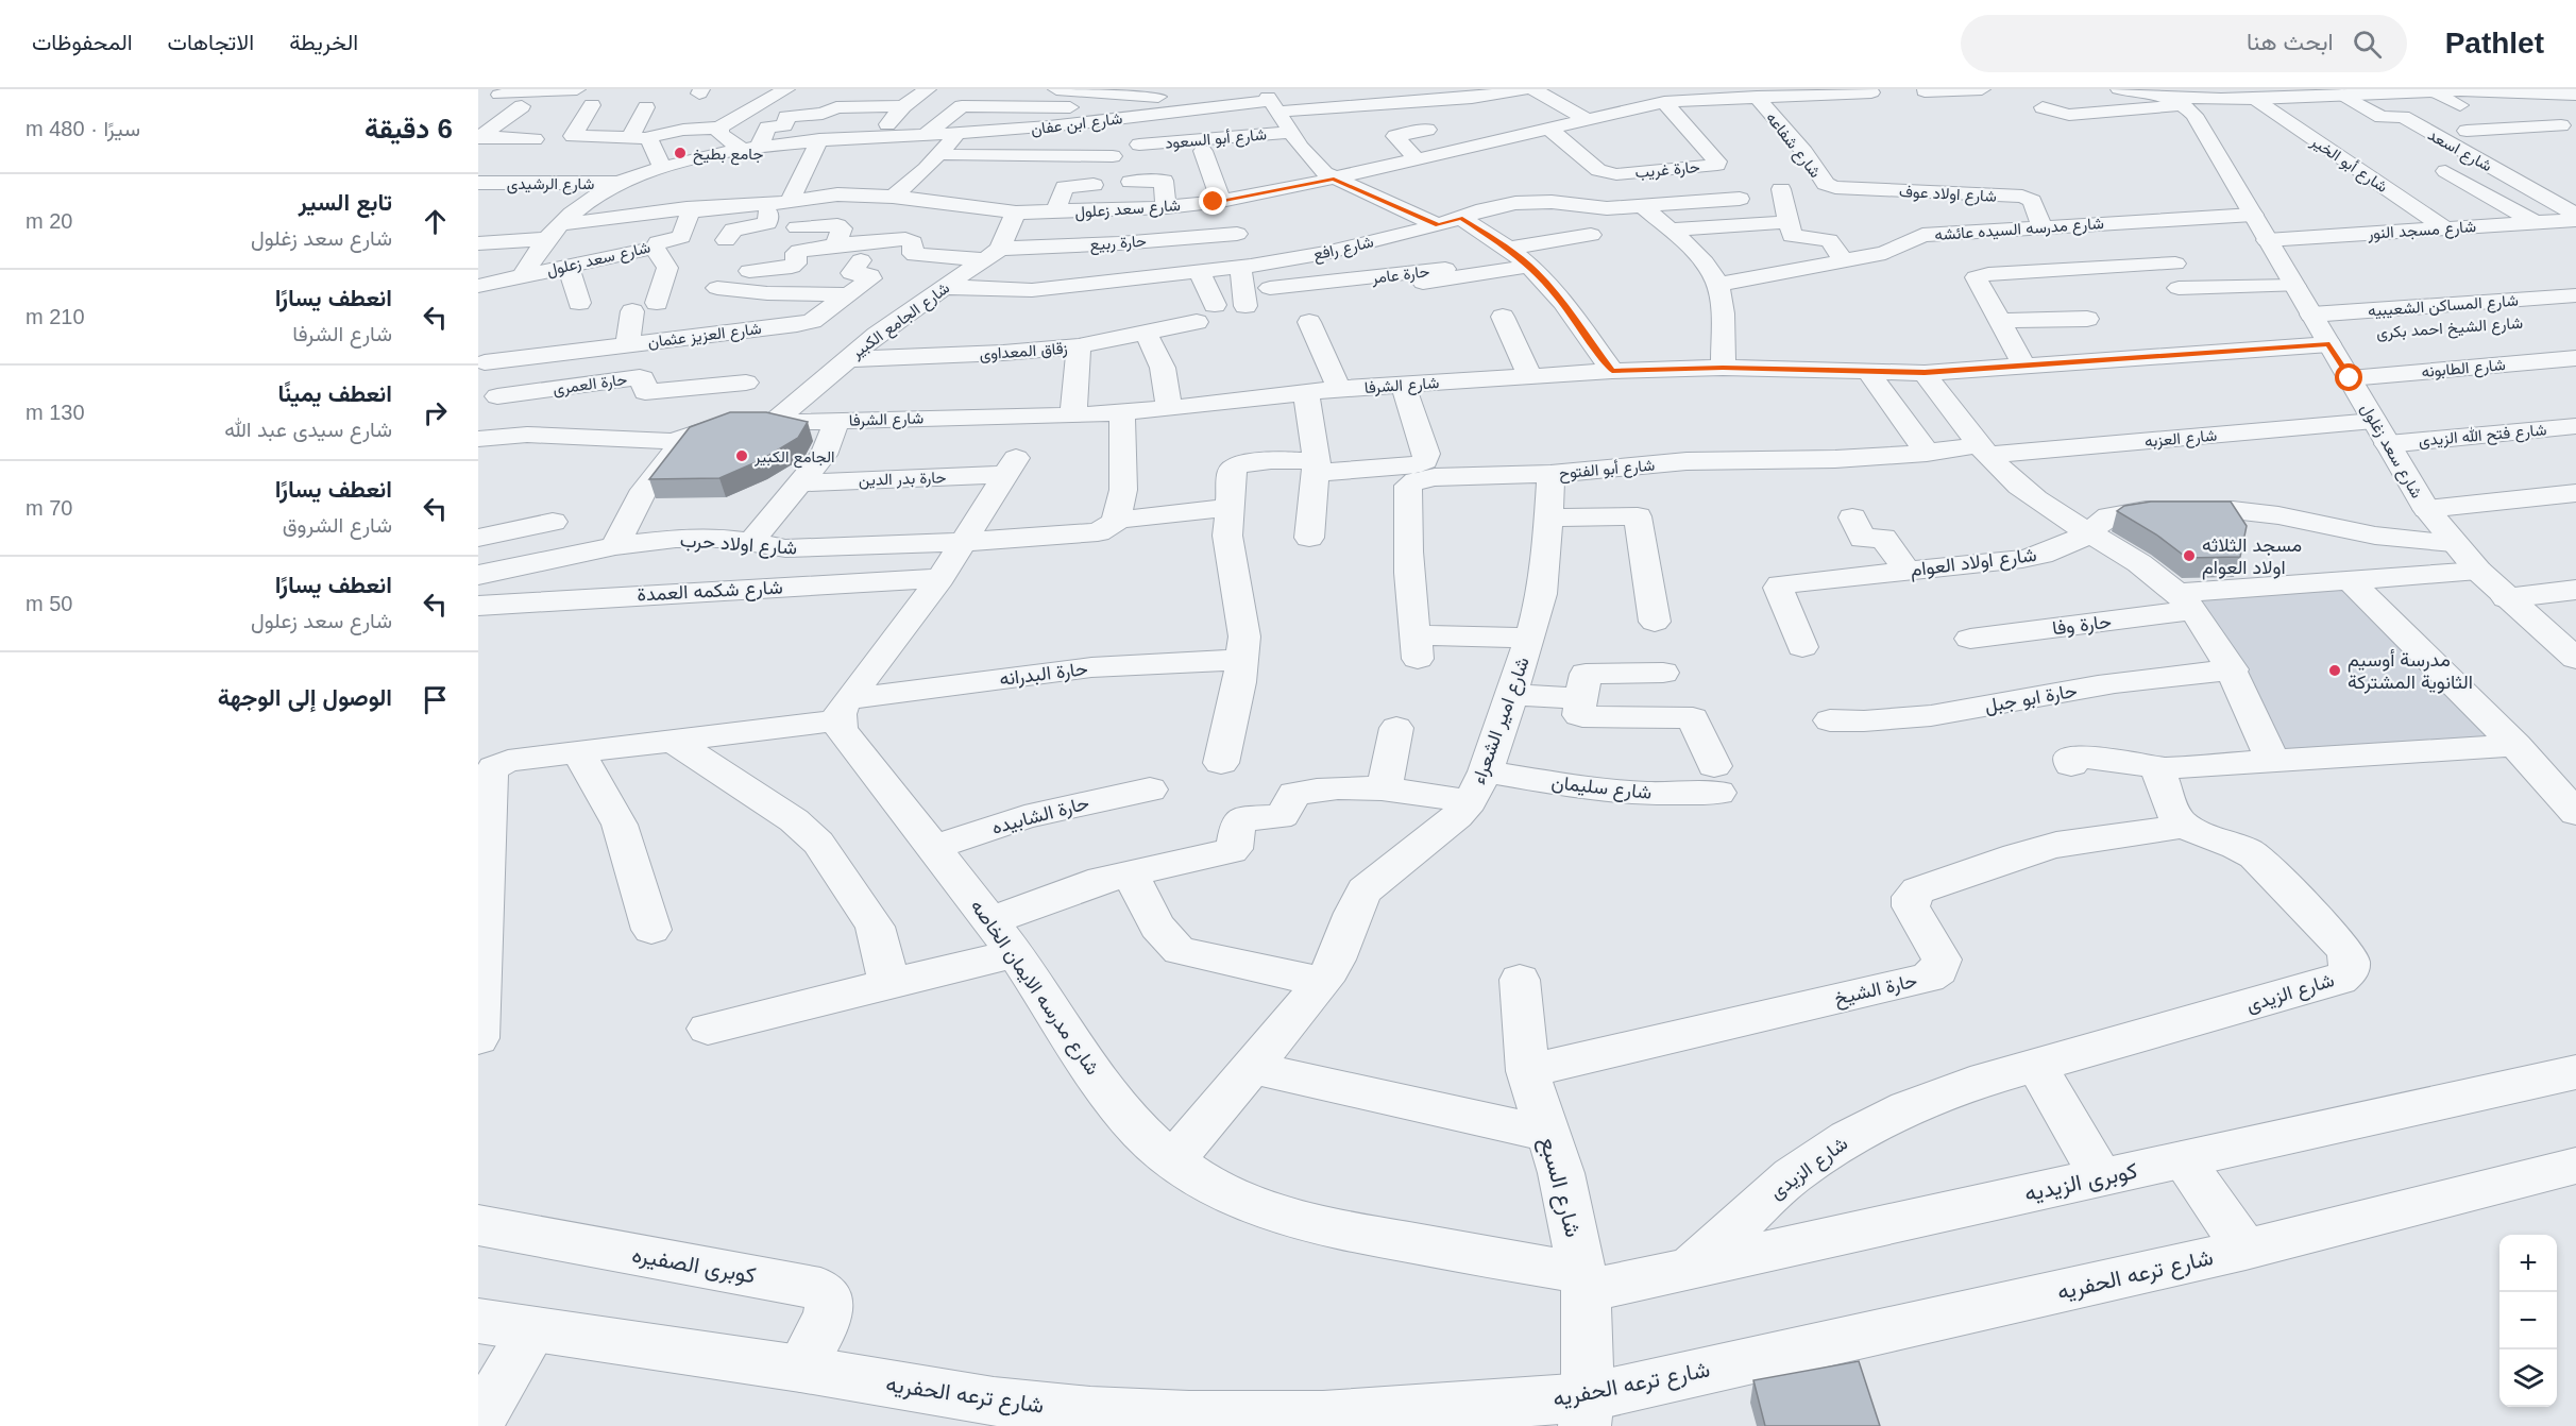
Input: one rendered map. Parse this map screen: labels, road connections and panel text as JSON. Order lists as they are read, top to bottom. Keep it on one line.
{"streets":{"street":["شارع ابن عفان","شارع أبو السعود","شارع شفاعه","شارع اسعد","شارع أبو الخير","حارة غريب","شارع الرشيدى","شارع اولاد عوف","شارع سعد زعلول","شارع مدرسه السيده عائشه","شارع مسجد النور","حارة ربيع","شارع رافع","حارة عامر","شارع المساكن الشعيبيه","شارع الجامع الكبير","شارع الشيخ احمد بكرى","شارع العزيز عثمان","زقاق المعداوى","شارع الطابونه","حارة العمرى","شارع الشرفا","شارع فتح الله الزيدى","شارع العزبه","شارع سعد زغلول","شارع أبو الفتوح","حارة بدر الدين","شارع اولاد حرب","شارع اولاد العوام","شارع شكمه العمدة","حارة وفا","حارة البدرانه","حارة ابو جبل","شارع امير الشعراء","شارع سليمان","حارة الشابيده","شارع مدرسه الايمان الخاصه","حارة الشيخ","شارع الزيدى","كوبرى الزيديه","شارع السبع","كوبرى الصفيره","شارع ترعه الحفريه"]},"crossings":[["شارع ابن عفان","شارع الرشيدى"],["شارع ابن عفان","شارع سعد زعلول"],["شارع شفاعه","شارع اولاد عوف"],["شارع شفاعه","شارع سعد زعلول"],["شارع أبو الخير","شارع مسجد النور"],["حارة غريب","شارع سعد زعلول"],["شارع اولاد عوف","شارع مدرسه السيده عائشه"],["شارع مدرسه السيده عائشه","شارع سعد زغلول"],["شارع مسجد النور","شارع سعد زغلول"],["حارة ربيع","شارع الجامع الكبير"],["شارع رافع","حارة عامر"],["شارع رافع","شارع الجامع الكبير"],["شارع المساكن الشعيبيه","شارع سعد زغلول"],["شارع الجامع الكبير","زقاق المعداوى"],["شارع الجامع الكبير","شارع الشرفا"],["شارع الشيخ احمد بكرى","شارع الشرفا"],["شارع الشيخ احمد بكرى","شارع سعد زغلول"],["شارع الطابونه","شارع سعد زغلول"],["شارع الشرفا","شارع سعد زغلول"],["شارع فتح الله الزيدى","شارع سعد زغلول"],["شارع العزبه","شارع سعد زغلول"],["شارع العزبه","شارع أبو الفتوح"],["شارع سعد زغلول","شارع اولاد العوام"],["شارع سعد زغلول","حارة وفا"],["شارع أبو الفتوح","شارع امير الشعراء"],["حارة بدر الدين","شارع اولاد حرب"],["حارة البدرانه","شارع مدرسه الايمان الخاصه"],["شارع امير الشعراء","شارع سليمان"],["شارع امير الشعراء","شارع مدرسه الايمان الخاصه"],["حارة الشابيده","شارع مدرسه الايمان الخاصه"],["شارع مدرسه الايمان الخاصه","كوبرى الزيديه"],["شارع مدرسه الايمان الخاصه","شارع السبع"],["حارة الشيخ","شارع الزيدى"],["حارة الشيخ","شارع السبع"],["شارع الزيدى","كوبرى الزيديه"],["كوبرى الزيديه","شارع السبع"],["شارع السبع","شارع ترعه الحفريه"],["كوبرى الصفيره","شارع ترعه الحفريه"]],"places":["جامع بطيخ","الجامع الكبير","مسجد الثلاثه اولاد العوام","مدرسة أوسيم الثانوية المشتركة"],"page":{"header":"Pathlet","search":"ابحث هنا","nav":["الخريطة","الاتجاهات","المحفوظات"],"heading":["6 دقيقة","سيرًا · 480 m"],"list":[["تابع السير","شارع سعد زغلول","20 m"],["انعطف يسارًا","شارع الشرفا","210 m"],["انعطف يمينًا","شارع سيدى عبد الله","130 m"],["انعطف يسارًا","شارع الشروق","70 m"],["انعطف يسارًا","شارع سعد زعلول","50 m"],"الوصول إلى الوجهة"],"map_buttons":["+","−"]}}
